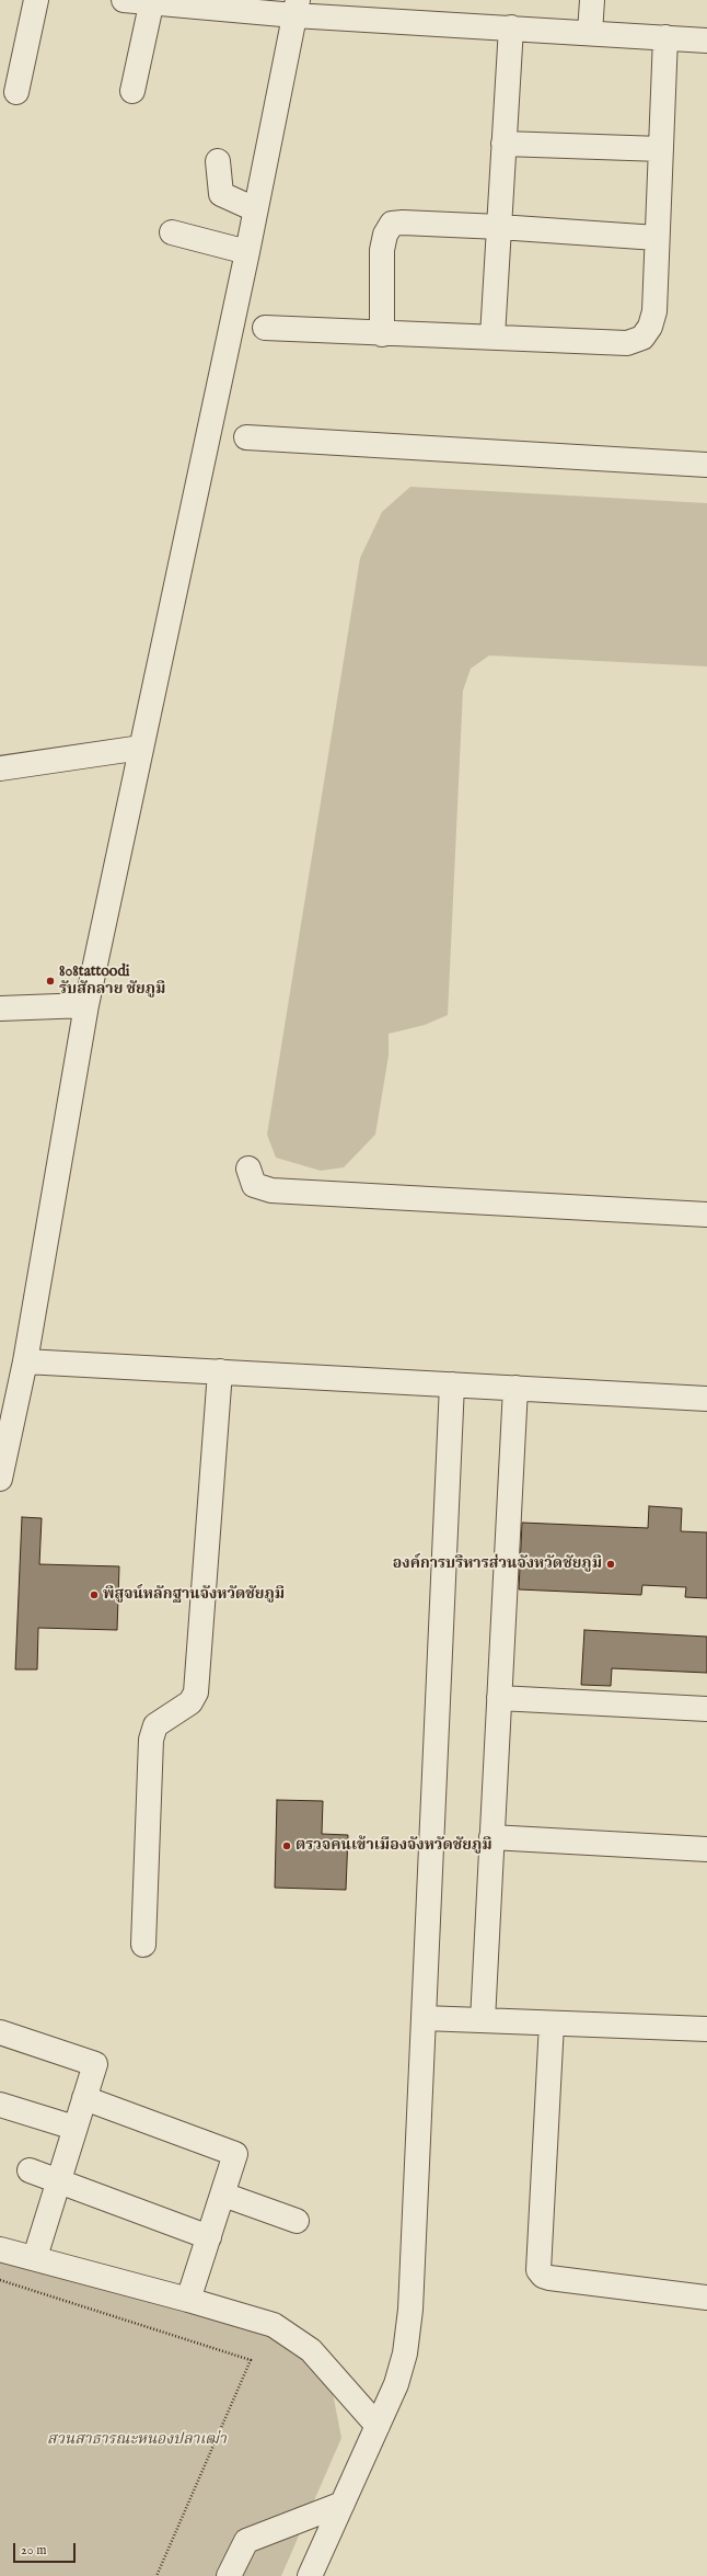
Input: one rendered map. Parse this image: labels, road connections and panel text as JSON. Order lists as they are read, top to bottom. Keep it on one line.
{"parks":["สวนสาธารณะหนองปลาเฒ่า"],"places":["808tattoodi รับสักลาย ชัยภูมิ","องค์การบริหารส่วนจังหวัดชัยภูมิ","พิสูจน์หลักฐานจังหวัดชัยภูมิ","ตรวจคนเข้าเมืองจังหวัดชัยภูมิ"],"scale_bar":"20 m"}
